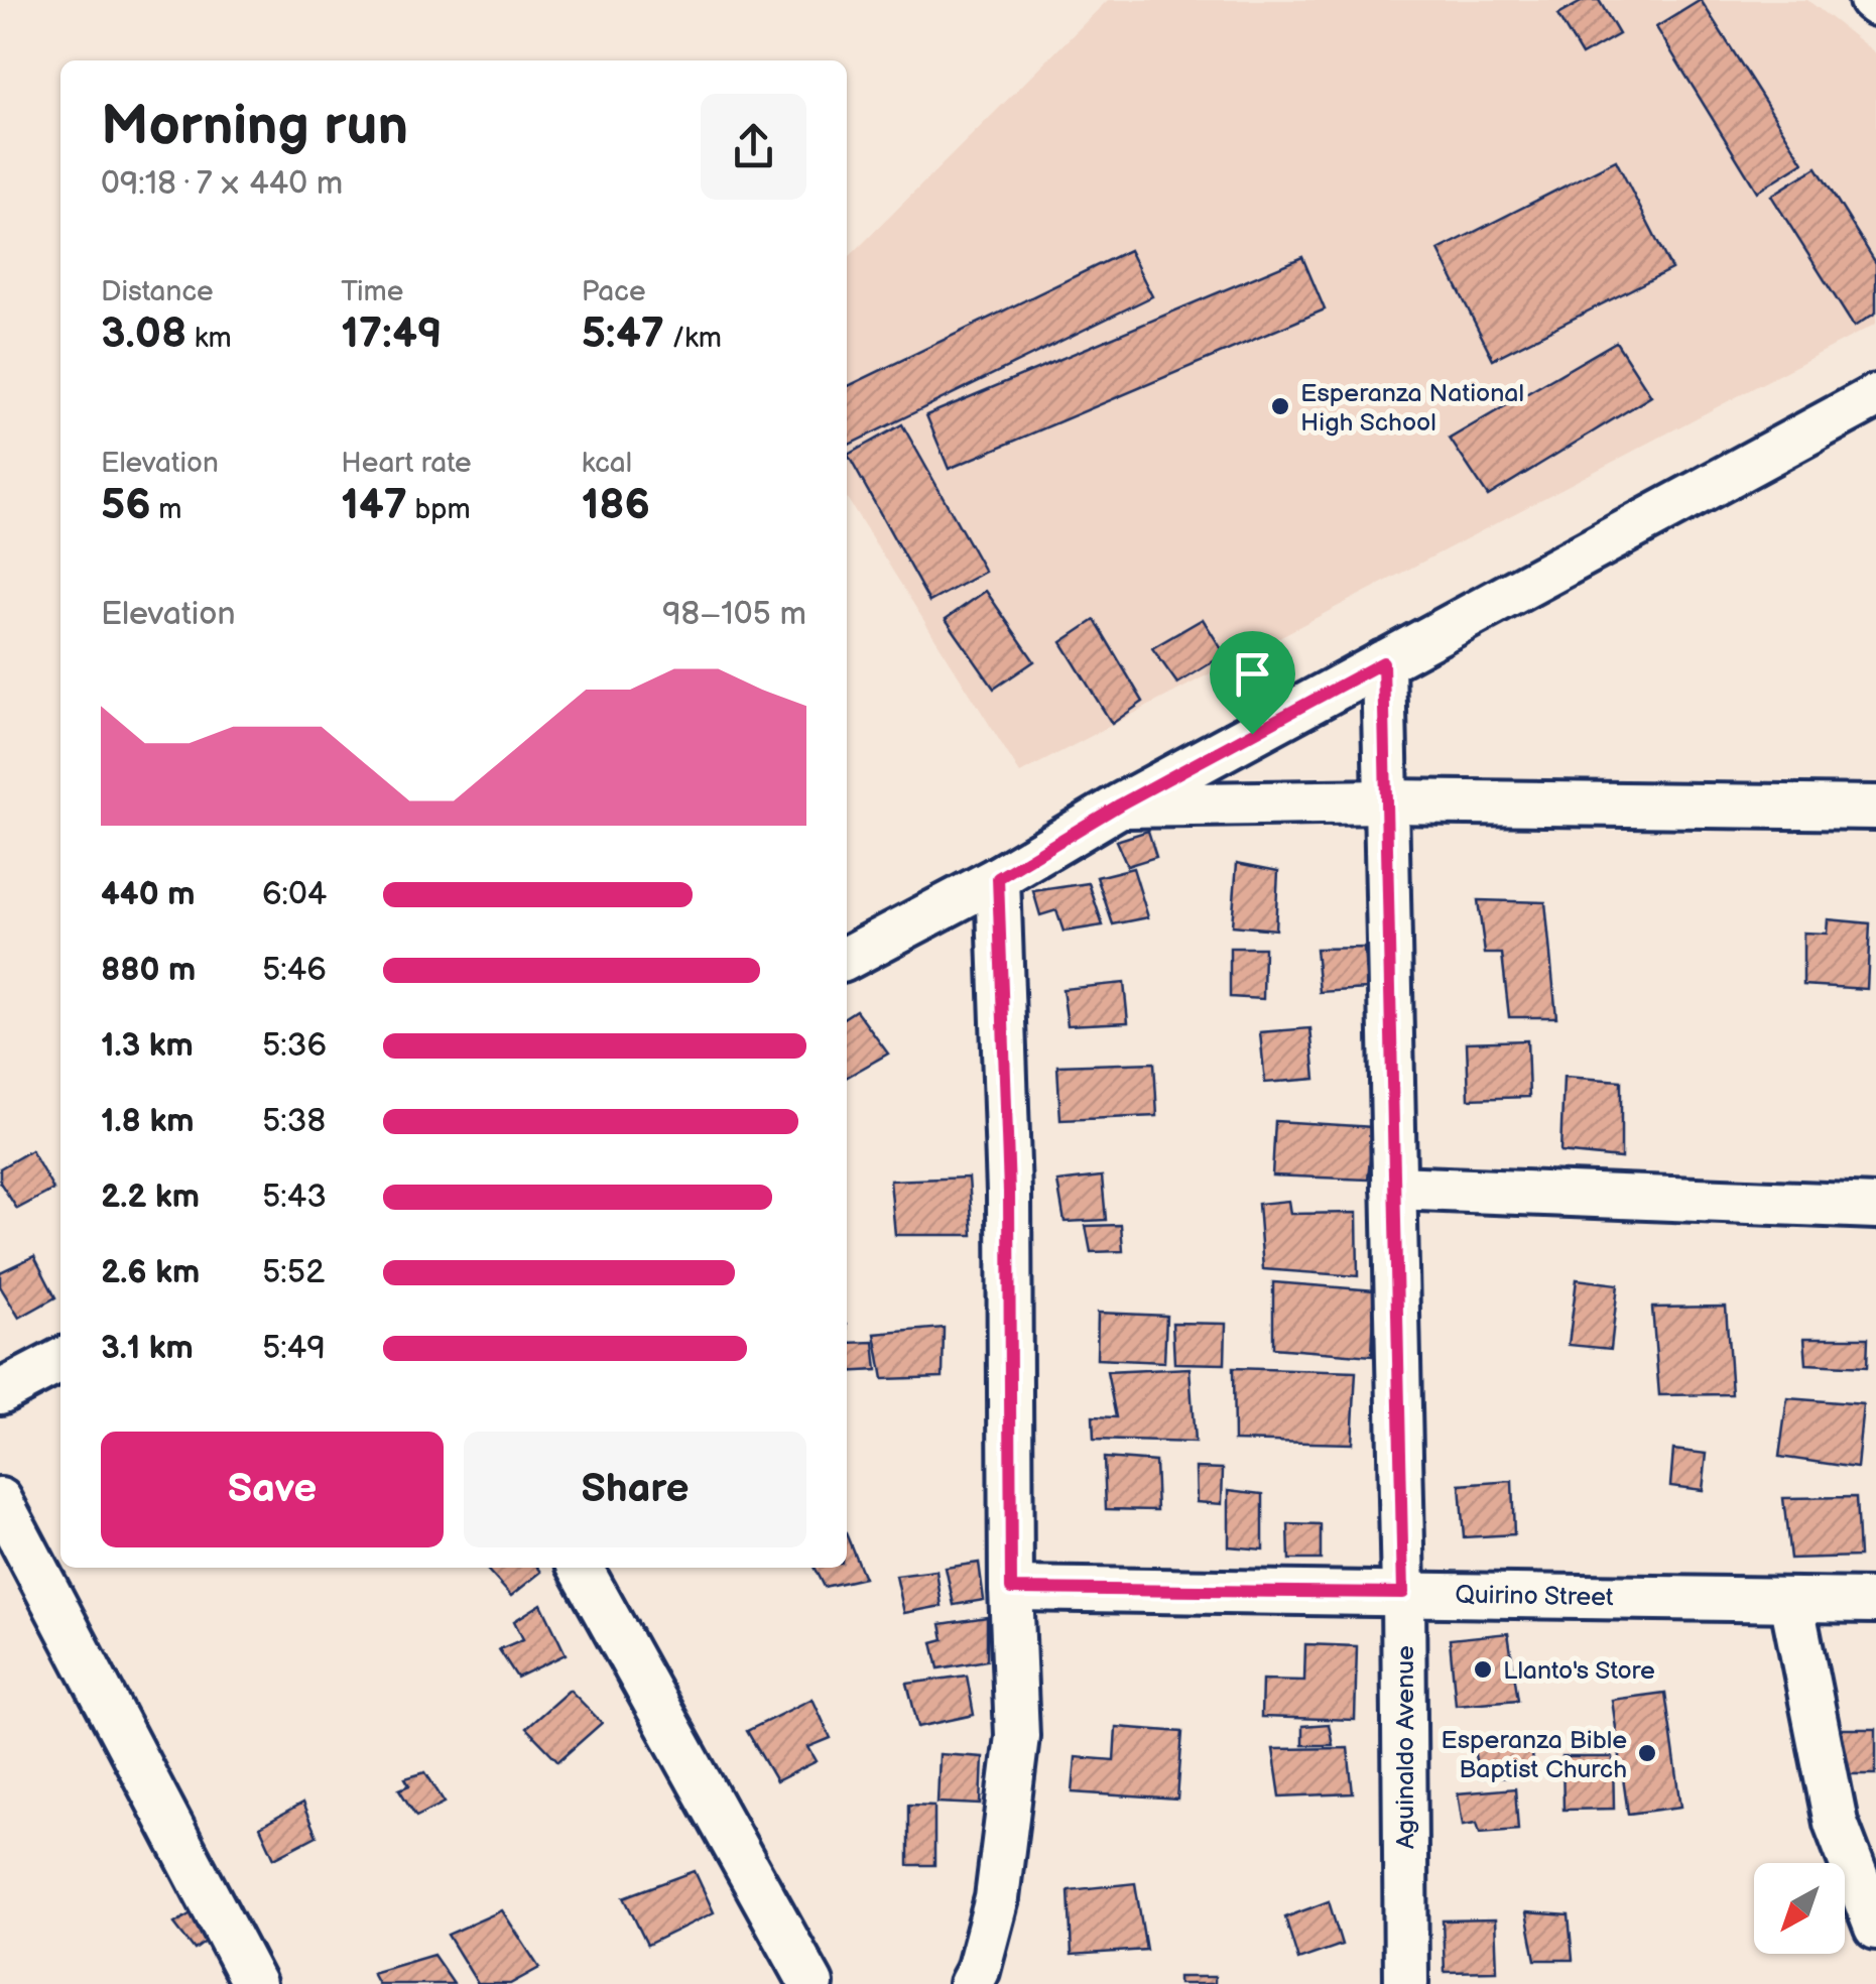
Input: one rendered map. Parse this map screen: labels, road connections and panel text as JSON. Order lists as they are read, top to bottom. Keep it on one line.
{"streets":{"street":["Quirino Street","Aguinaldo Avenue"]},"crossings":[["Quirino Street","Aguinaldo Avenue"]],"places":["Esperanza National High School","Llanto's Store","Esperanza Bible Baptist Church"],"north":"bottom left","page":{"heading":["Morning run","09:18 · 7 × 440 m"],"stats":[["Distance","3.08 km"],["Time","17:49"],["Pace","5:47 /km"],["Elevation","56 m"],["Heart rate","147 bpm"],["kcal","186"]],"chart":["Elevation","98–105 m"],"list":[{"name":"440 m","note":"6:04"},{"name":"880 m","note":"5:46"},{"name":"1.3 km","note":"5:36"},{"name":"1.8 km","note":"5:38"},{"name":"2.2 km","note":"5:43"},{"name":"2.6 km","note":"5:52"},{"name":"3.1 km","note":"5:49"}],"buttons":["Save","Share"]}}
